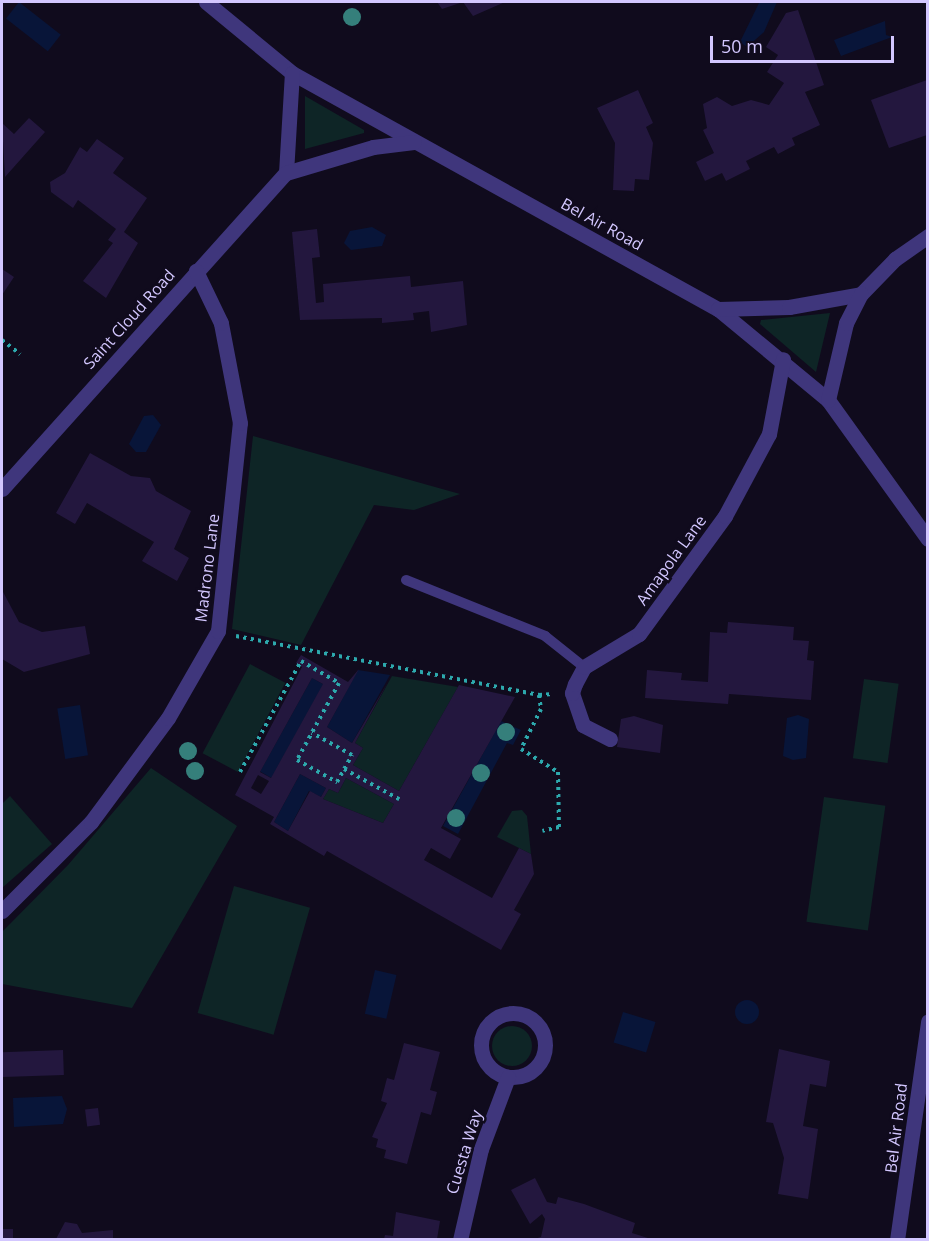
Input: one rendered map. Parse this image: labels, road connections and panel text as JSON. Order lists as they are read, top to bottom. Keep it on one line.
{"streets":{"street":["Bel Air Road","Saint Cloud Road","Amapola Lane","Madrono Lane","Cuesta Way"]},"crossings":[["Bel Air Road","Amapola Lane"],["Saint Cloud Road","Madrono Lane"]],"scale_bar":"50 m"}
